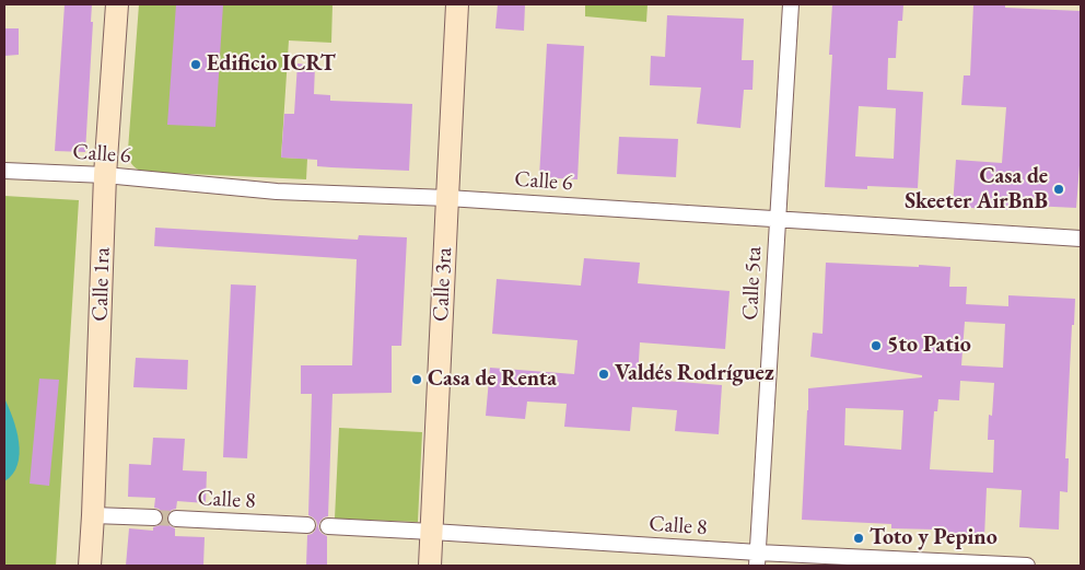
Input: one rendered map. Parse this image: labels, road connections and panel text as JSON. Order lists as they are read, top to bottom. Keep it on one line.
{"streets":{"street":["Calle 6","Calle 5ta","Calle 1ra","Calle 3ra","Calle 8"]},"crossings":[["Calle 6","Calle 5ta"],["Calle 6","Calle 1ra"],["Calle 6","Calle 3ra"],["Calle 5ta","Calle 8"],["Calle 3ra","Calle 8"]],"places":["Edificio ICRT","Casa de Skeeter AirBnB","5to Patio","Valdés Rodríguez","Casa de Renta","Toto y Pepino"]}
